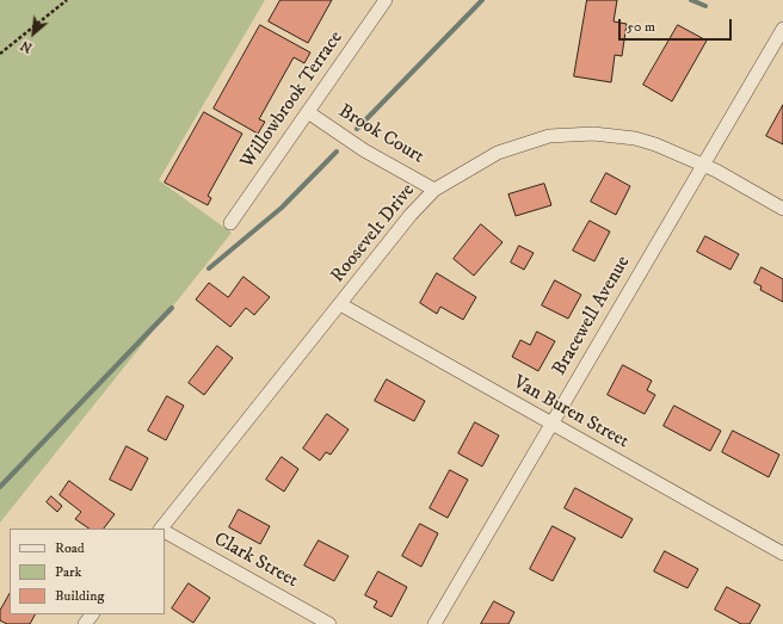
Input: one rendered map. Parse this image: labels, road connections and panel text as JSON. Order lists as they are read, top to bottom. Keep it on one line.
{"streets":{"street":["Willowbrook Terrace","Brook Court","Roosevelt Drive","Bracewell Avenue","Van Buren Street","Clark Street"]},"crossings":[["Willowbrook Terrace","Brook Court"],["Brook Court","Roosevelt Drive"],["Roosevelt Drive","Bracewell Avenue"],["Roosevelt Drive","Van Buren Street"],["Bracewell Avenue","Van Buren Street"]],"legend":["Road","Park","Building"],"scale_bar":"50 m","north":"bottom left"}
